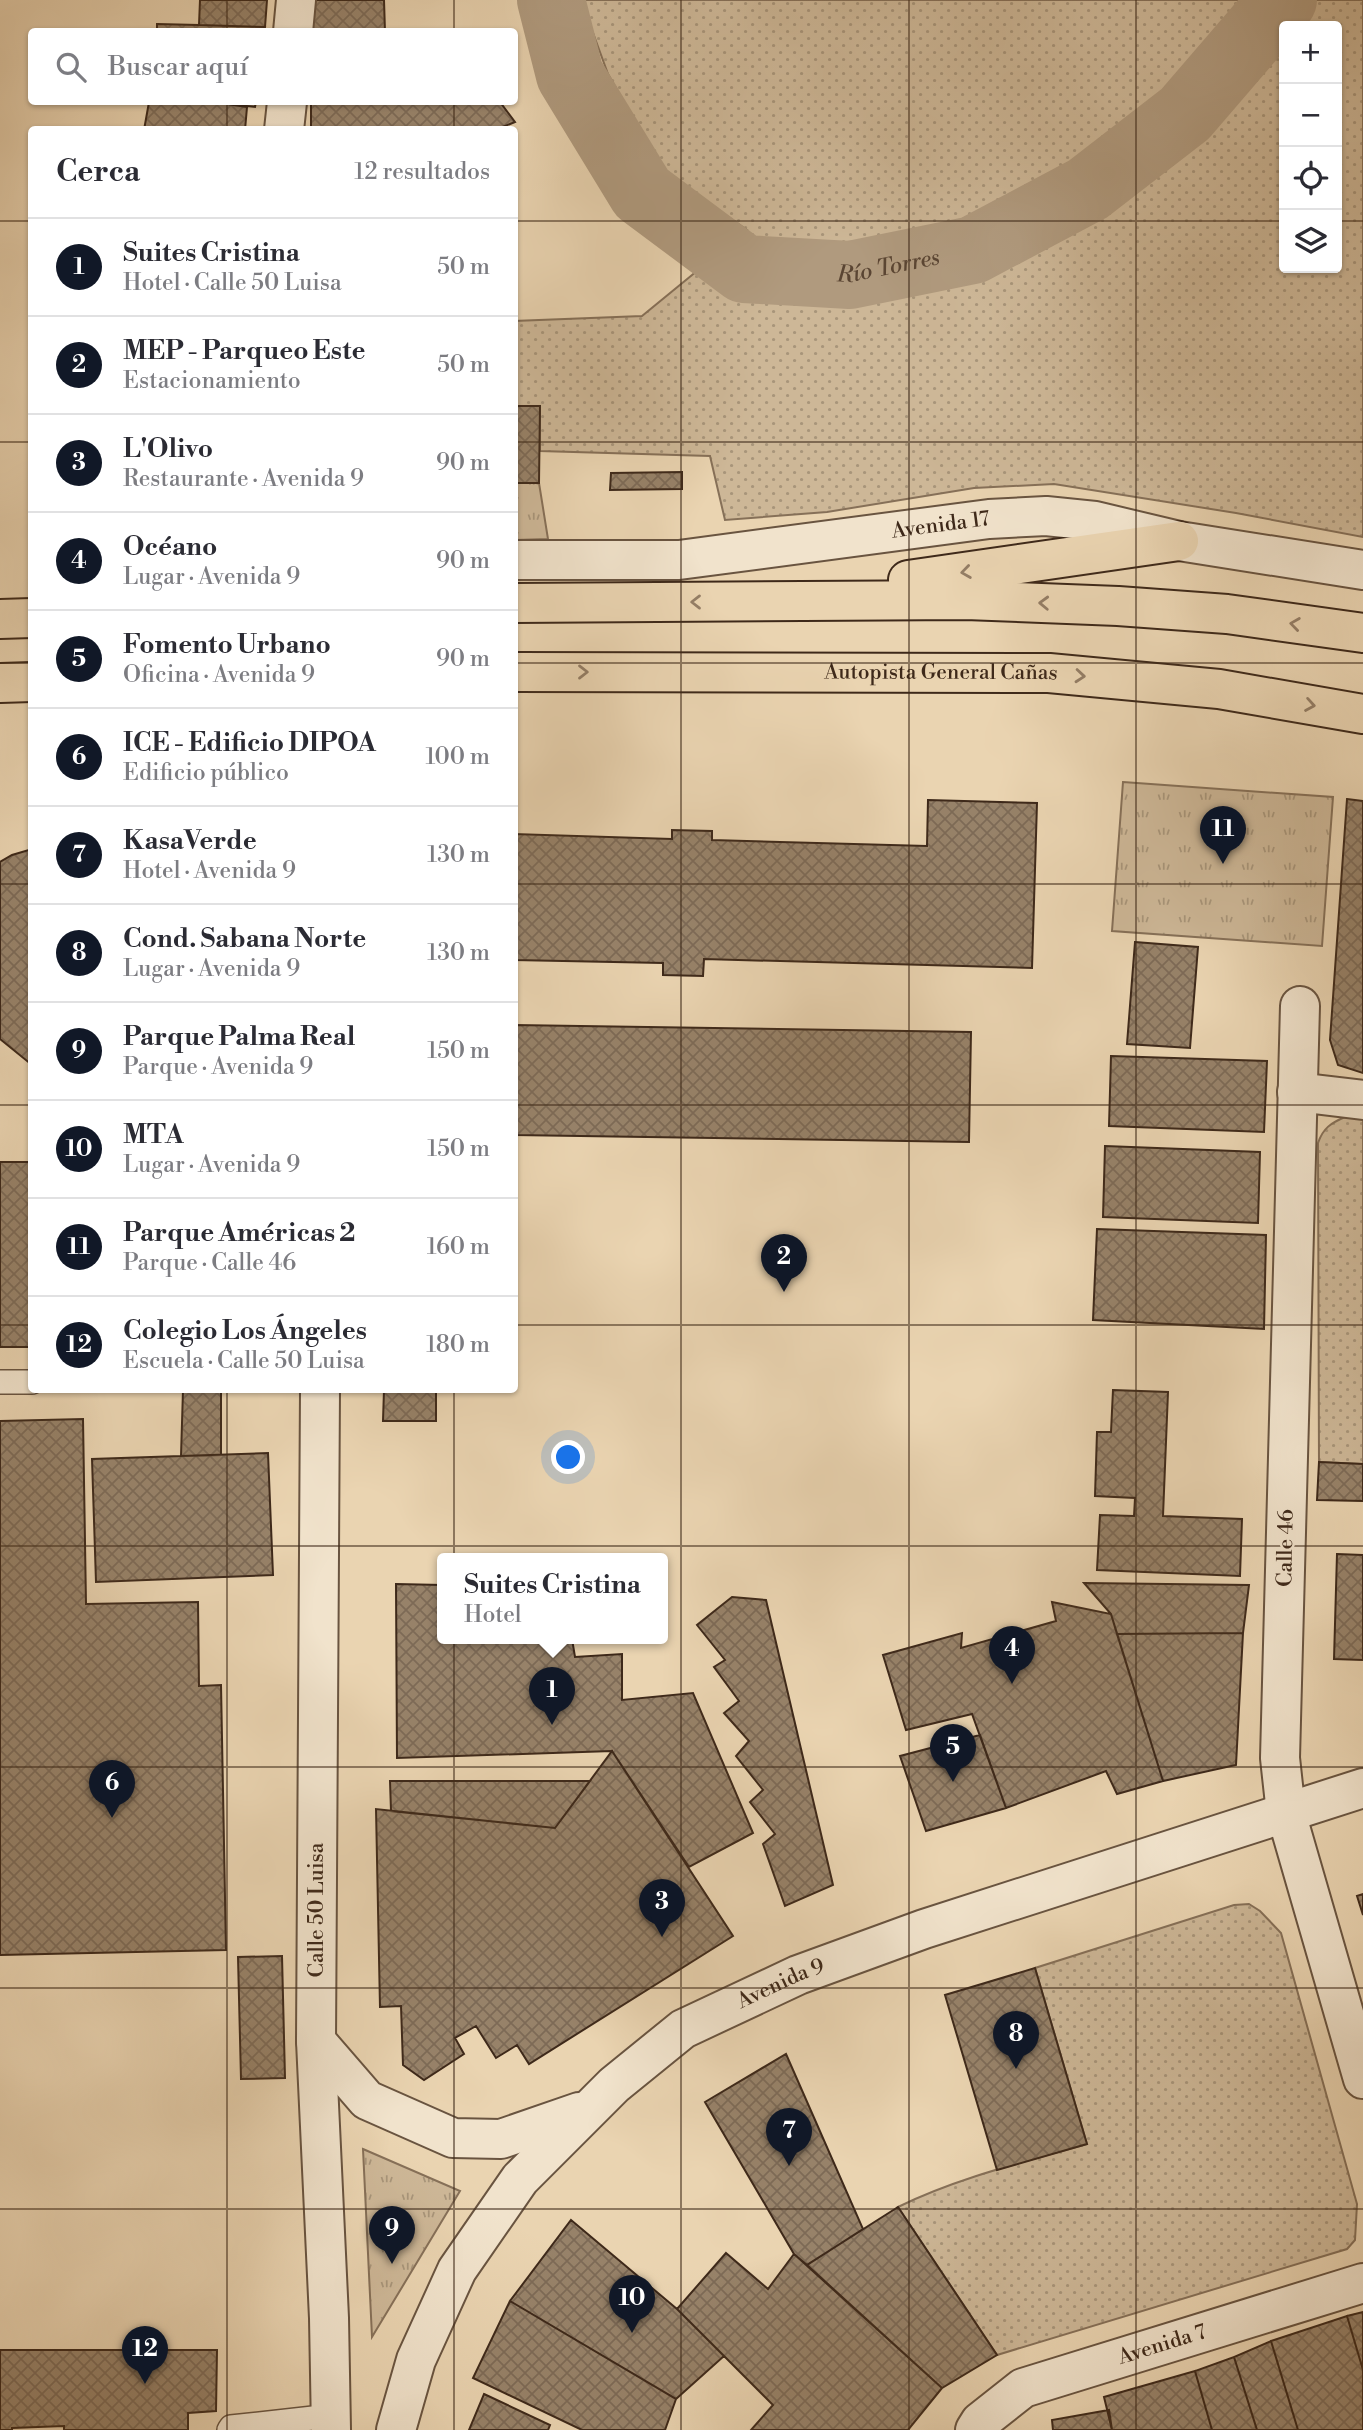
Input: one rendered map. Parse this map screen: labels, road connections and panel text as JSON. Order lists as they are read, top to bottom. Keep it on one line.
{"streets":{"highway":["Autopista General Cañas"],"street":["Avenida 17","Calle 46","Calle 50 Luisa","Avenida 9","Avenida 7"]},"crossings":[["Calle 46","Avenida 9"]],"water":["Río Torres"],"page":{"map_buttons":["+","−"],"search":"Buscar aquí","heading":["Cerca","12 resultados"],"list":[{"mark":"1","name":"Suites Cristina","note":"Hotel · Calle 50 Luisa","value":"50 m"},{"mark":"2","name":"MEP - Parqueo Este","note":"Estacionamiento","value":"50 m"},{"mark":"3","name":"L'Olivo","note":"Restaurante · Avenida 9","value":"90 m"},{"mark":"4","name":"Océano","note":"Lugar · Avenida 9","value":"90 m"},{"mark":"5","name":"Fomento Urbano","note":"Oficina · Avenida 9","value":"90 m"},{"mark":"6","name":"ICE - Edificio DIPOA","note":"Edificio público","value":"100 m"},{"mark":"7","name":"KasaVerde","note":"Hotel · Avenida 9","value":"130 m"},{"mark":"8","name":"Cond. Sabana Norte","note":"Lugar · Avenida 9","value":"130 m"},{"mark":"9","name":"Parque Palma Real","note":"Parque · Avenida 9","value":"150 m"},{"mark":"10","name":"MTA","note":"Lugar · Avenida 9","value":"150 m"},{"mark":"11","name":"Parque Américas 2","note":"Parque · Calle 46","value":"160 m"},{"mark":"12","name":"Colegio Los Ángeles","note":"Escuela · Calle 50 Luisa","value":"180 m"}],"pins":["11","2","4","1","5","6","3","8","7","9","10","12"],"popup":["Suites Cristina","Hotel"]}}
